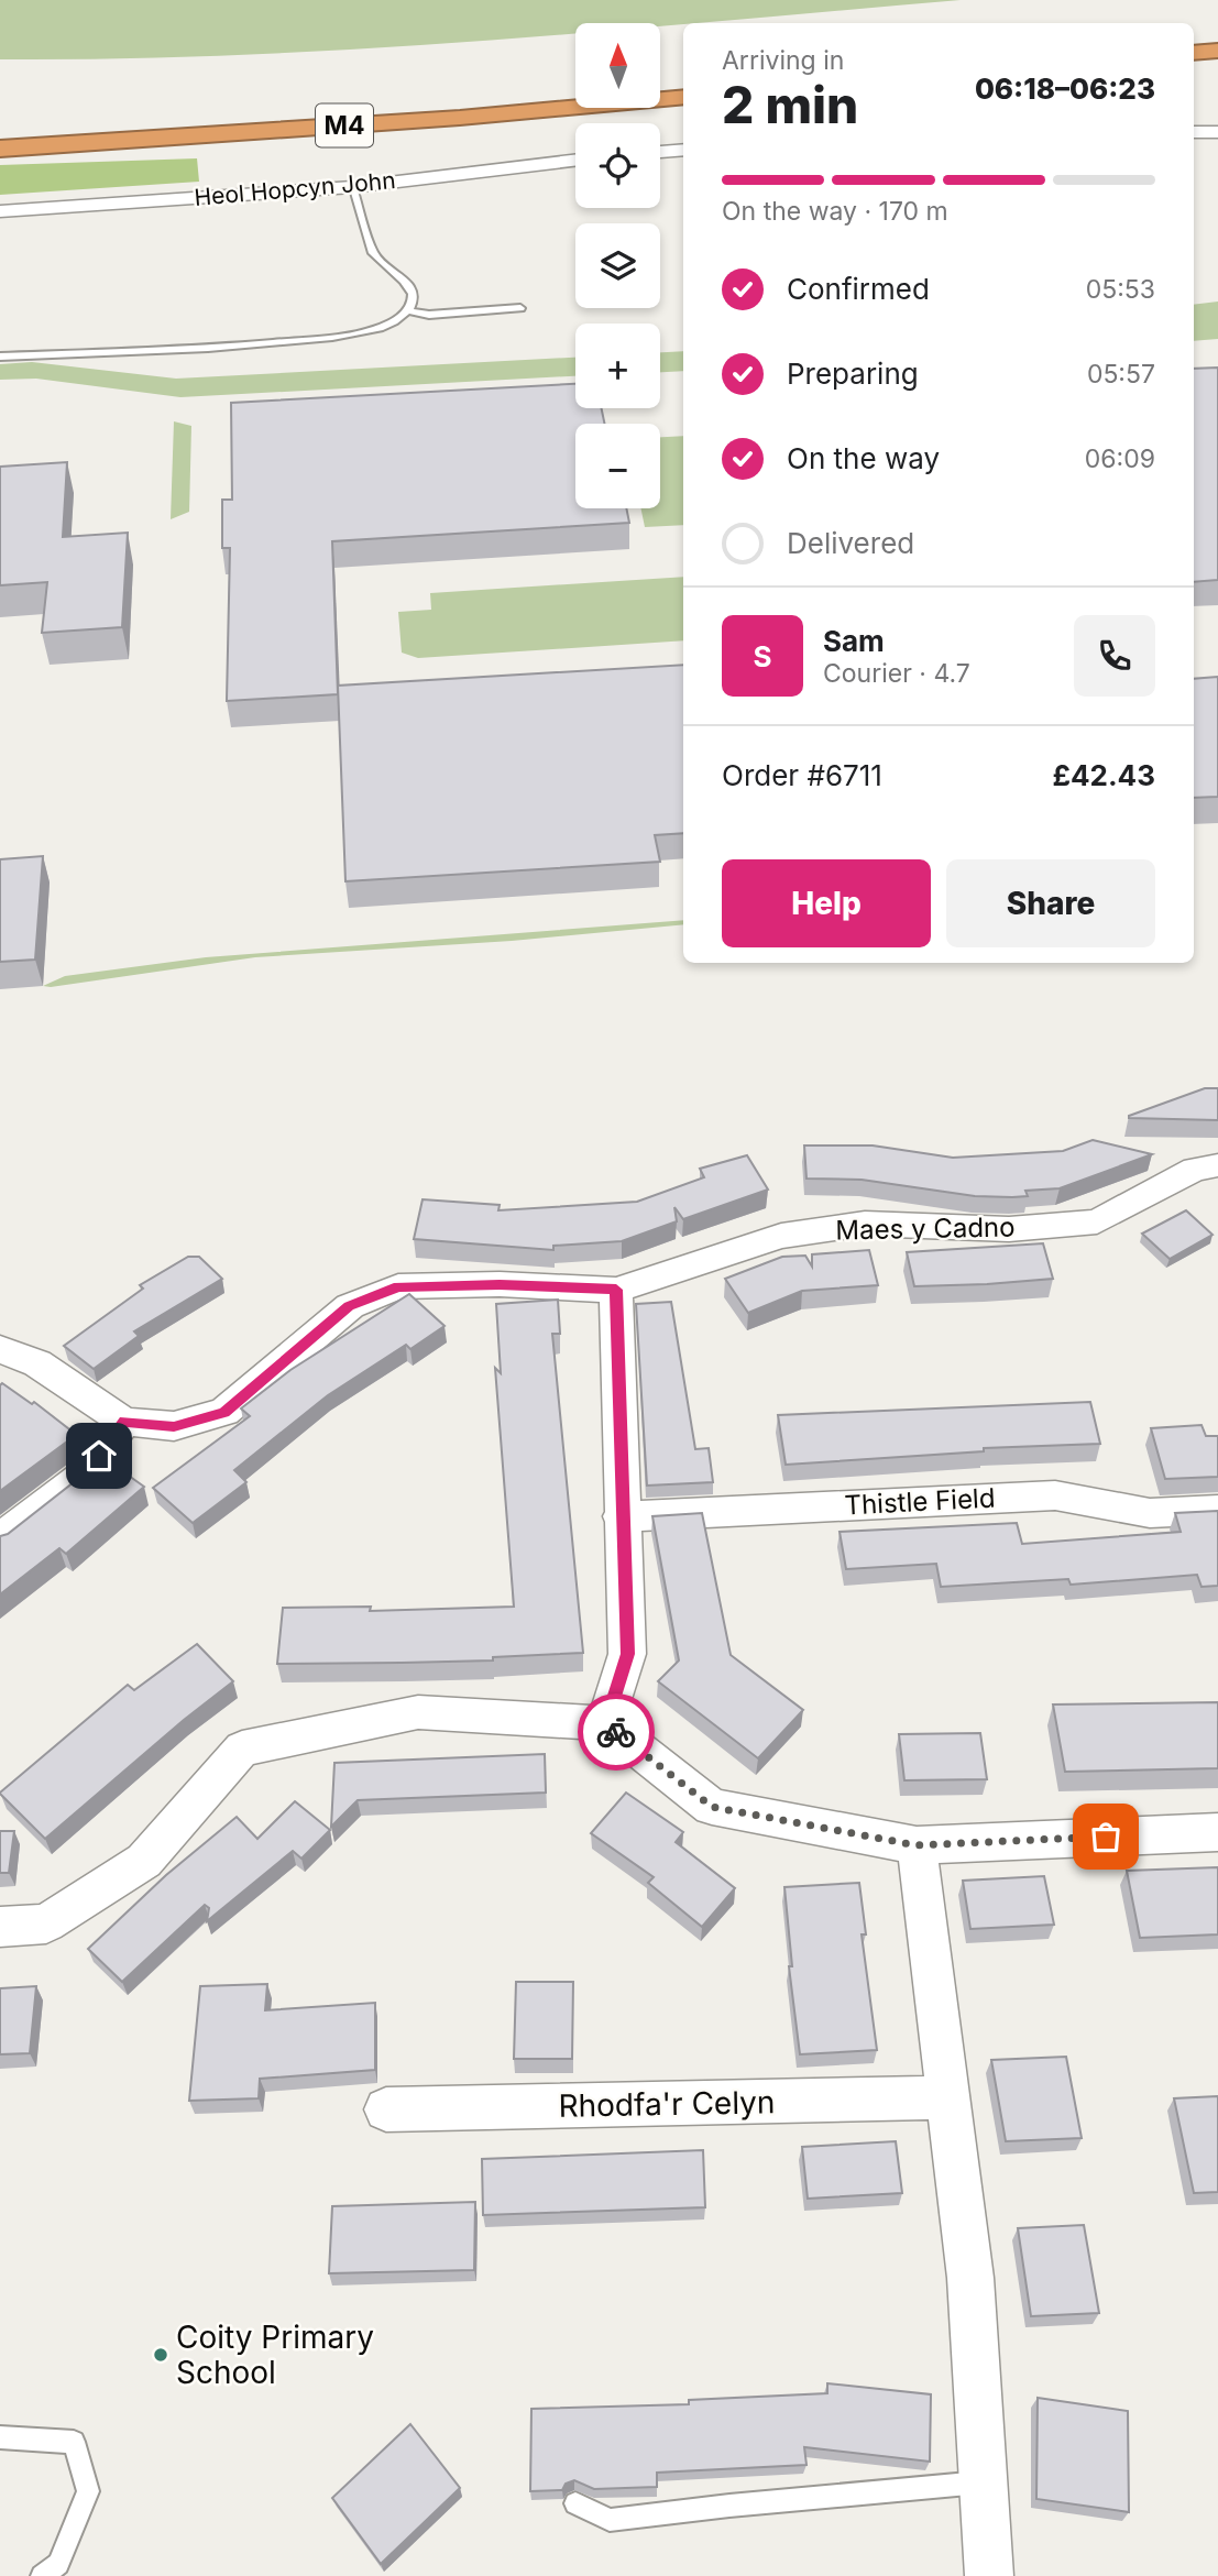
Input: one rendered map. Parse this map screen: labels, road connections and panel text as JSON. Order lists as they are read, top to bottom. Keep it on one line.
{"streets":{"highway":["M4"],"street":["Heol Hopcyn John","Maes y Cadno","Thistle Field","Rhodfa'r Celyn"]},"places":["Coity Primary School"],"north":"top","page":{"map_buttons":["+","−"],"heading":["2 min","Arriving in","06:18–06:23"],"panel":["Sam","Courier · 4.7","Order #6711","£42.43"],"bar":"On the way · 170 m","list":[["Confirmed","05:53"],["Preparing","05:57"],["On the way","06:09"],"Delivered"],"round":"S","buttons":["Help","Share"]}}
